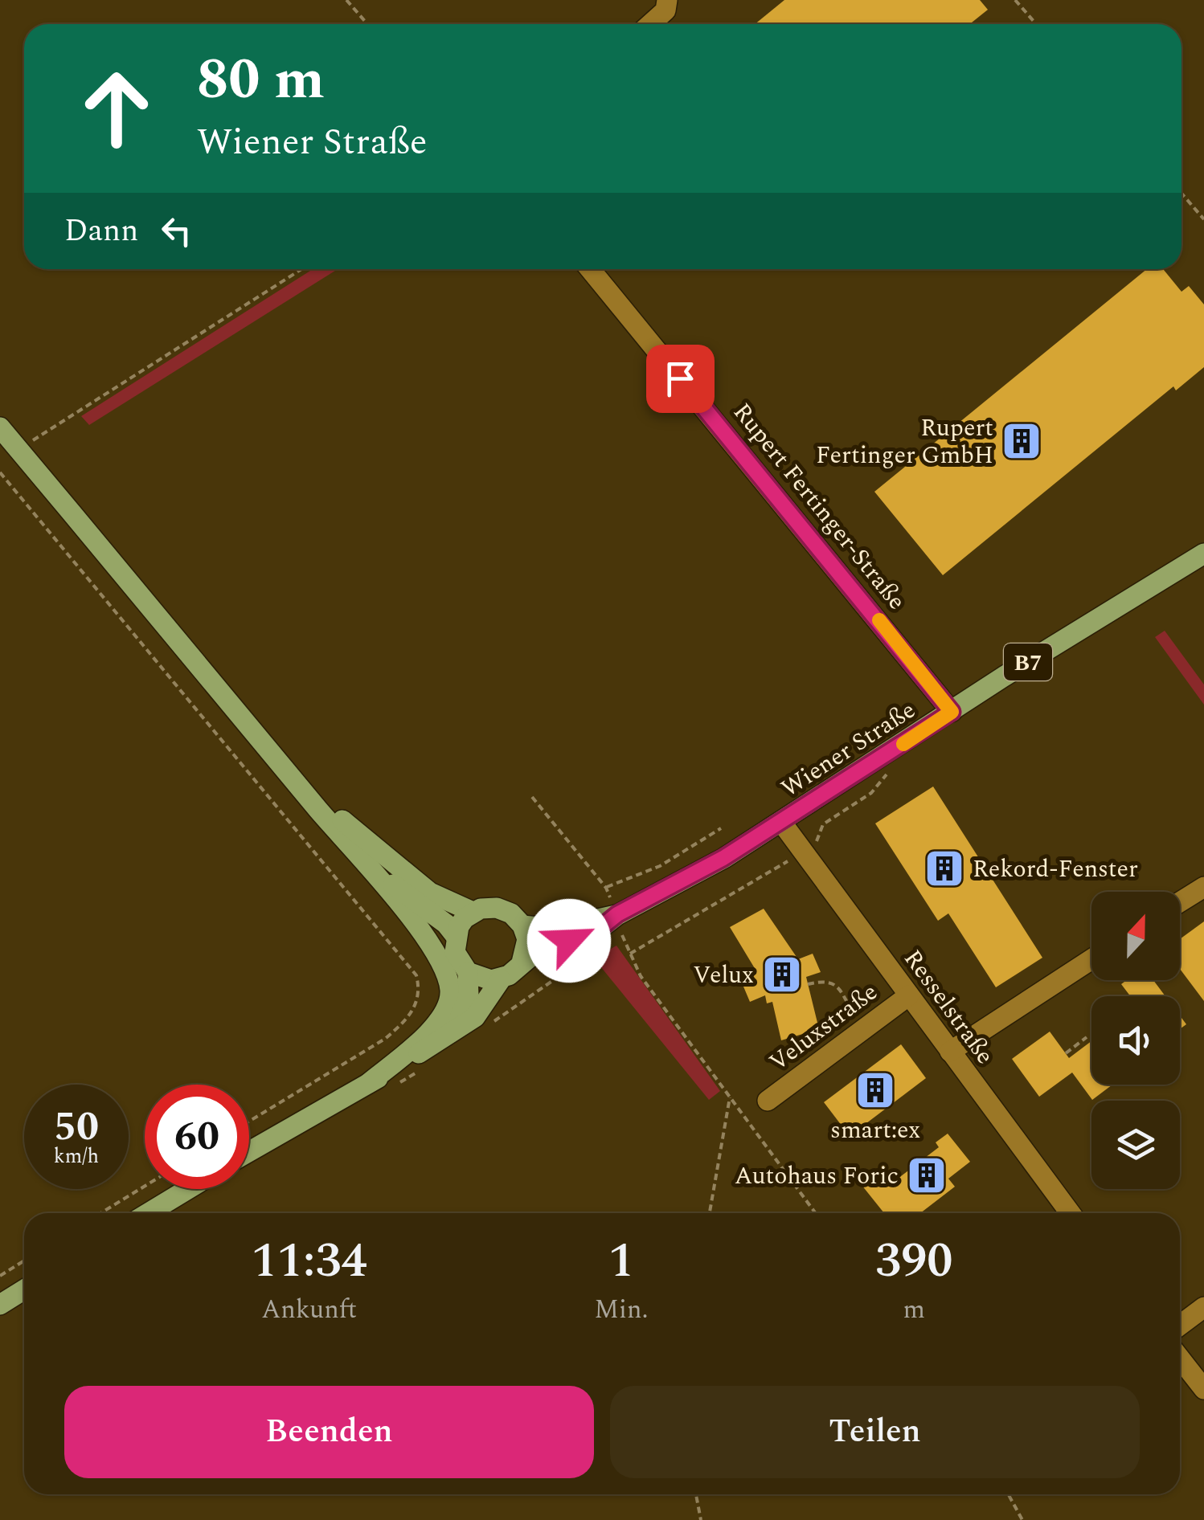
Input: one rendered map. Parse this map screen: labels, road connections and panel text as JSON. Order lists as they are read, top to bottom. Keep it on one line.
{"streets":{"main road":["B7","Wiener Straße"],"street":["Rupert Fertinger-Straße","Resselstraße","Veluxstraße"]},"crossings":[["Rupert Fertinger-Straße","Wiener Straße"],["B7","Wiener Straße"],["Wiener Straße","Resselstraße"],["Resselstraße","Veluxstraße"]],"places":{"building":["Rupert Fertinger GmbH","Rekord-Fenster","Velux","smart:ex","Autohaus Foric"]},"north":"top","page":{"turn":["80 m","Wiener Straße"],"then":"Dann","speed":"50 km/h","limit":"60","eta":["11:34","Ankunft","1","Min.","390","m"],"buttons":["Beenden","Teilen"]}}
